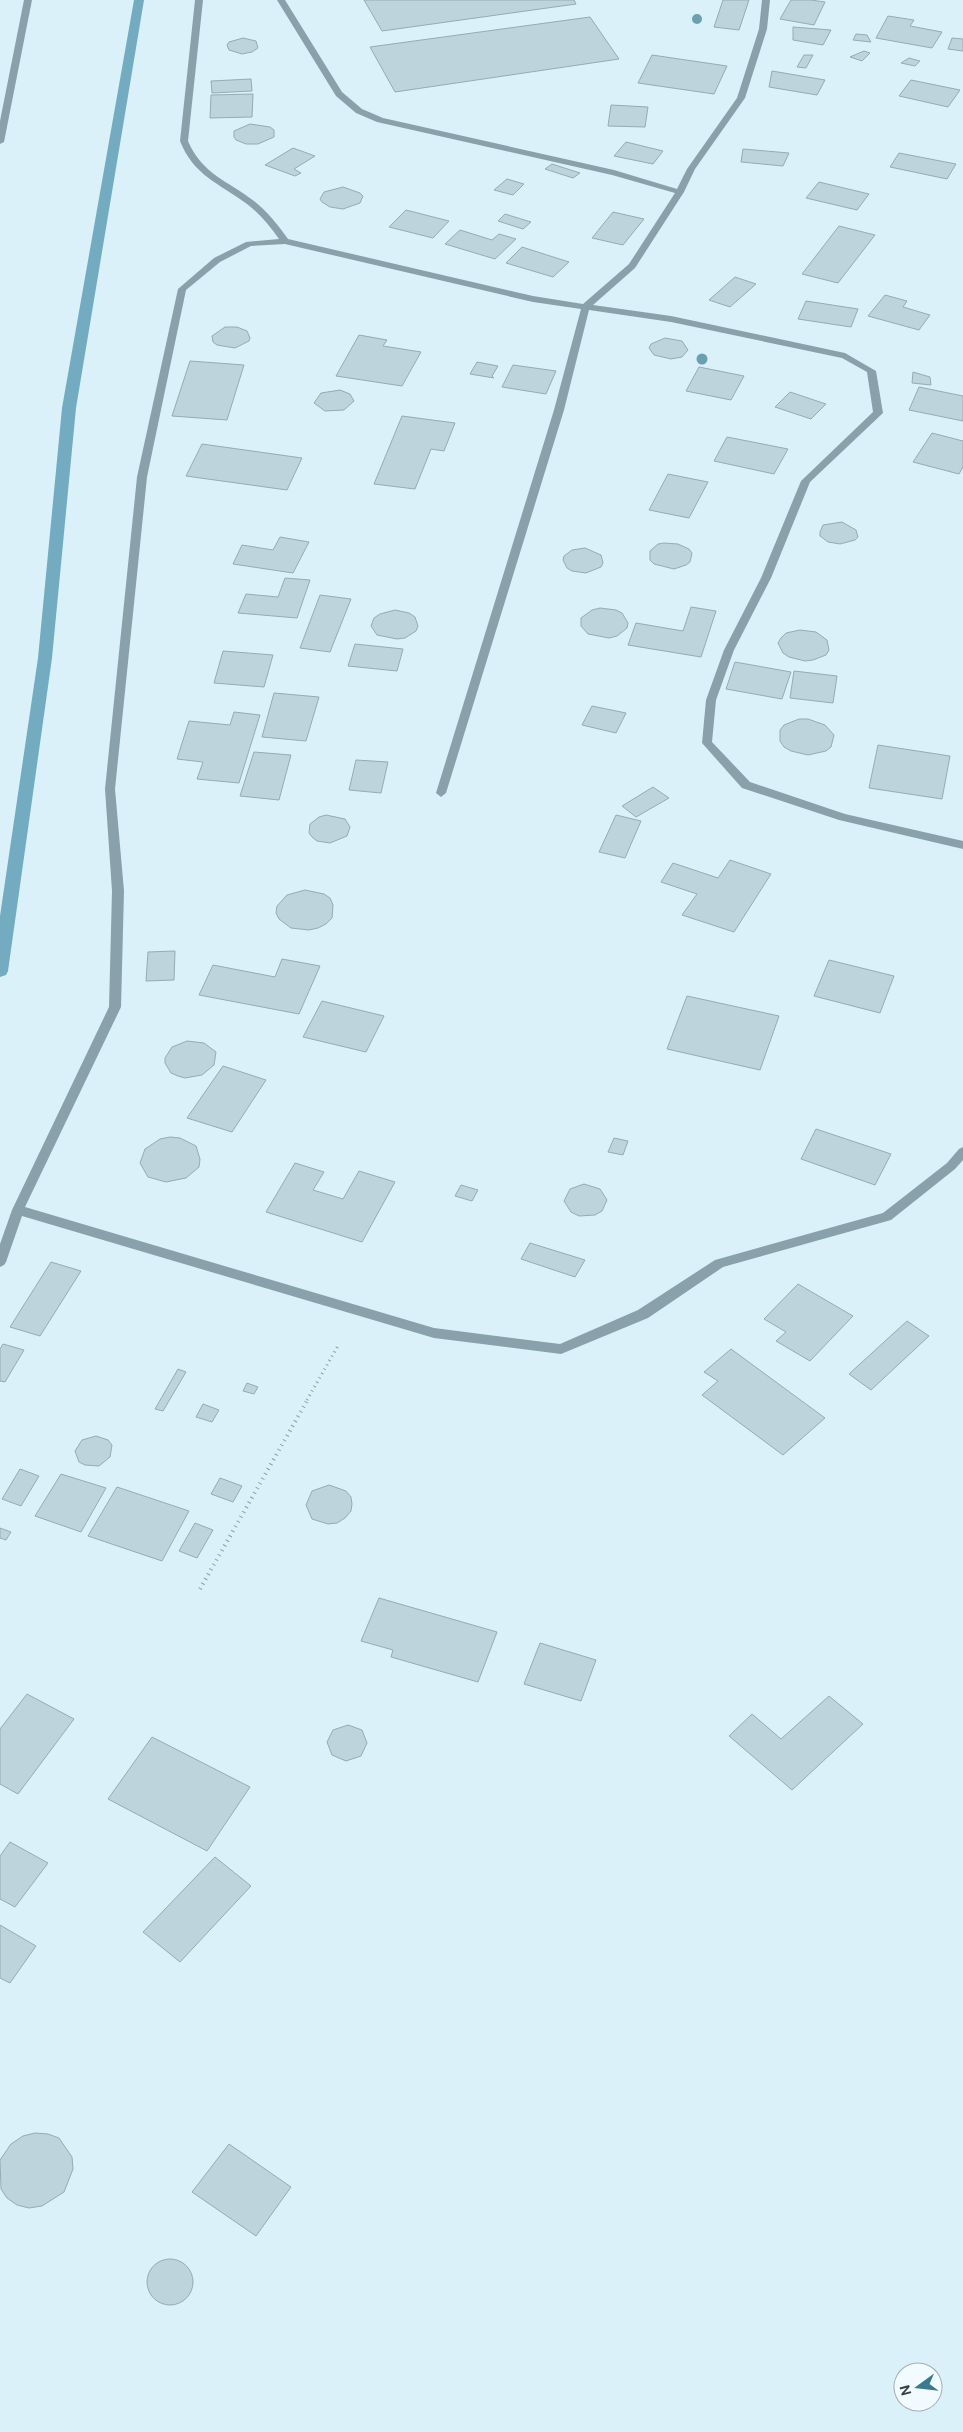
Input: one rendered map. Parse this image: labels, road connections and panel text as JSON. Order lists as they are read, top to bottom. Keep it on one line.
{"north":"left"}
